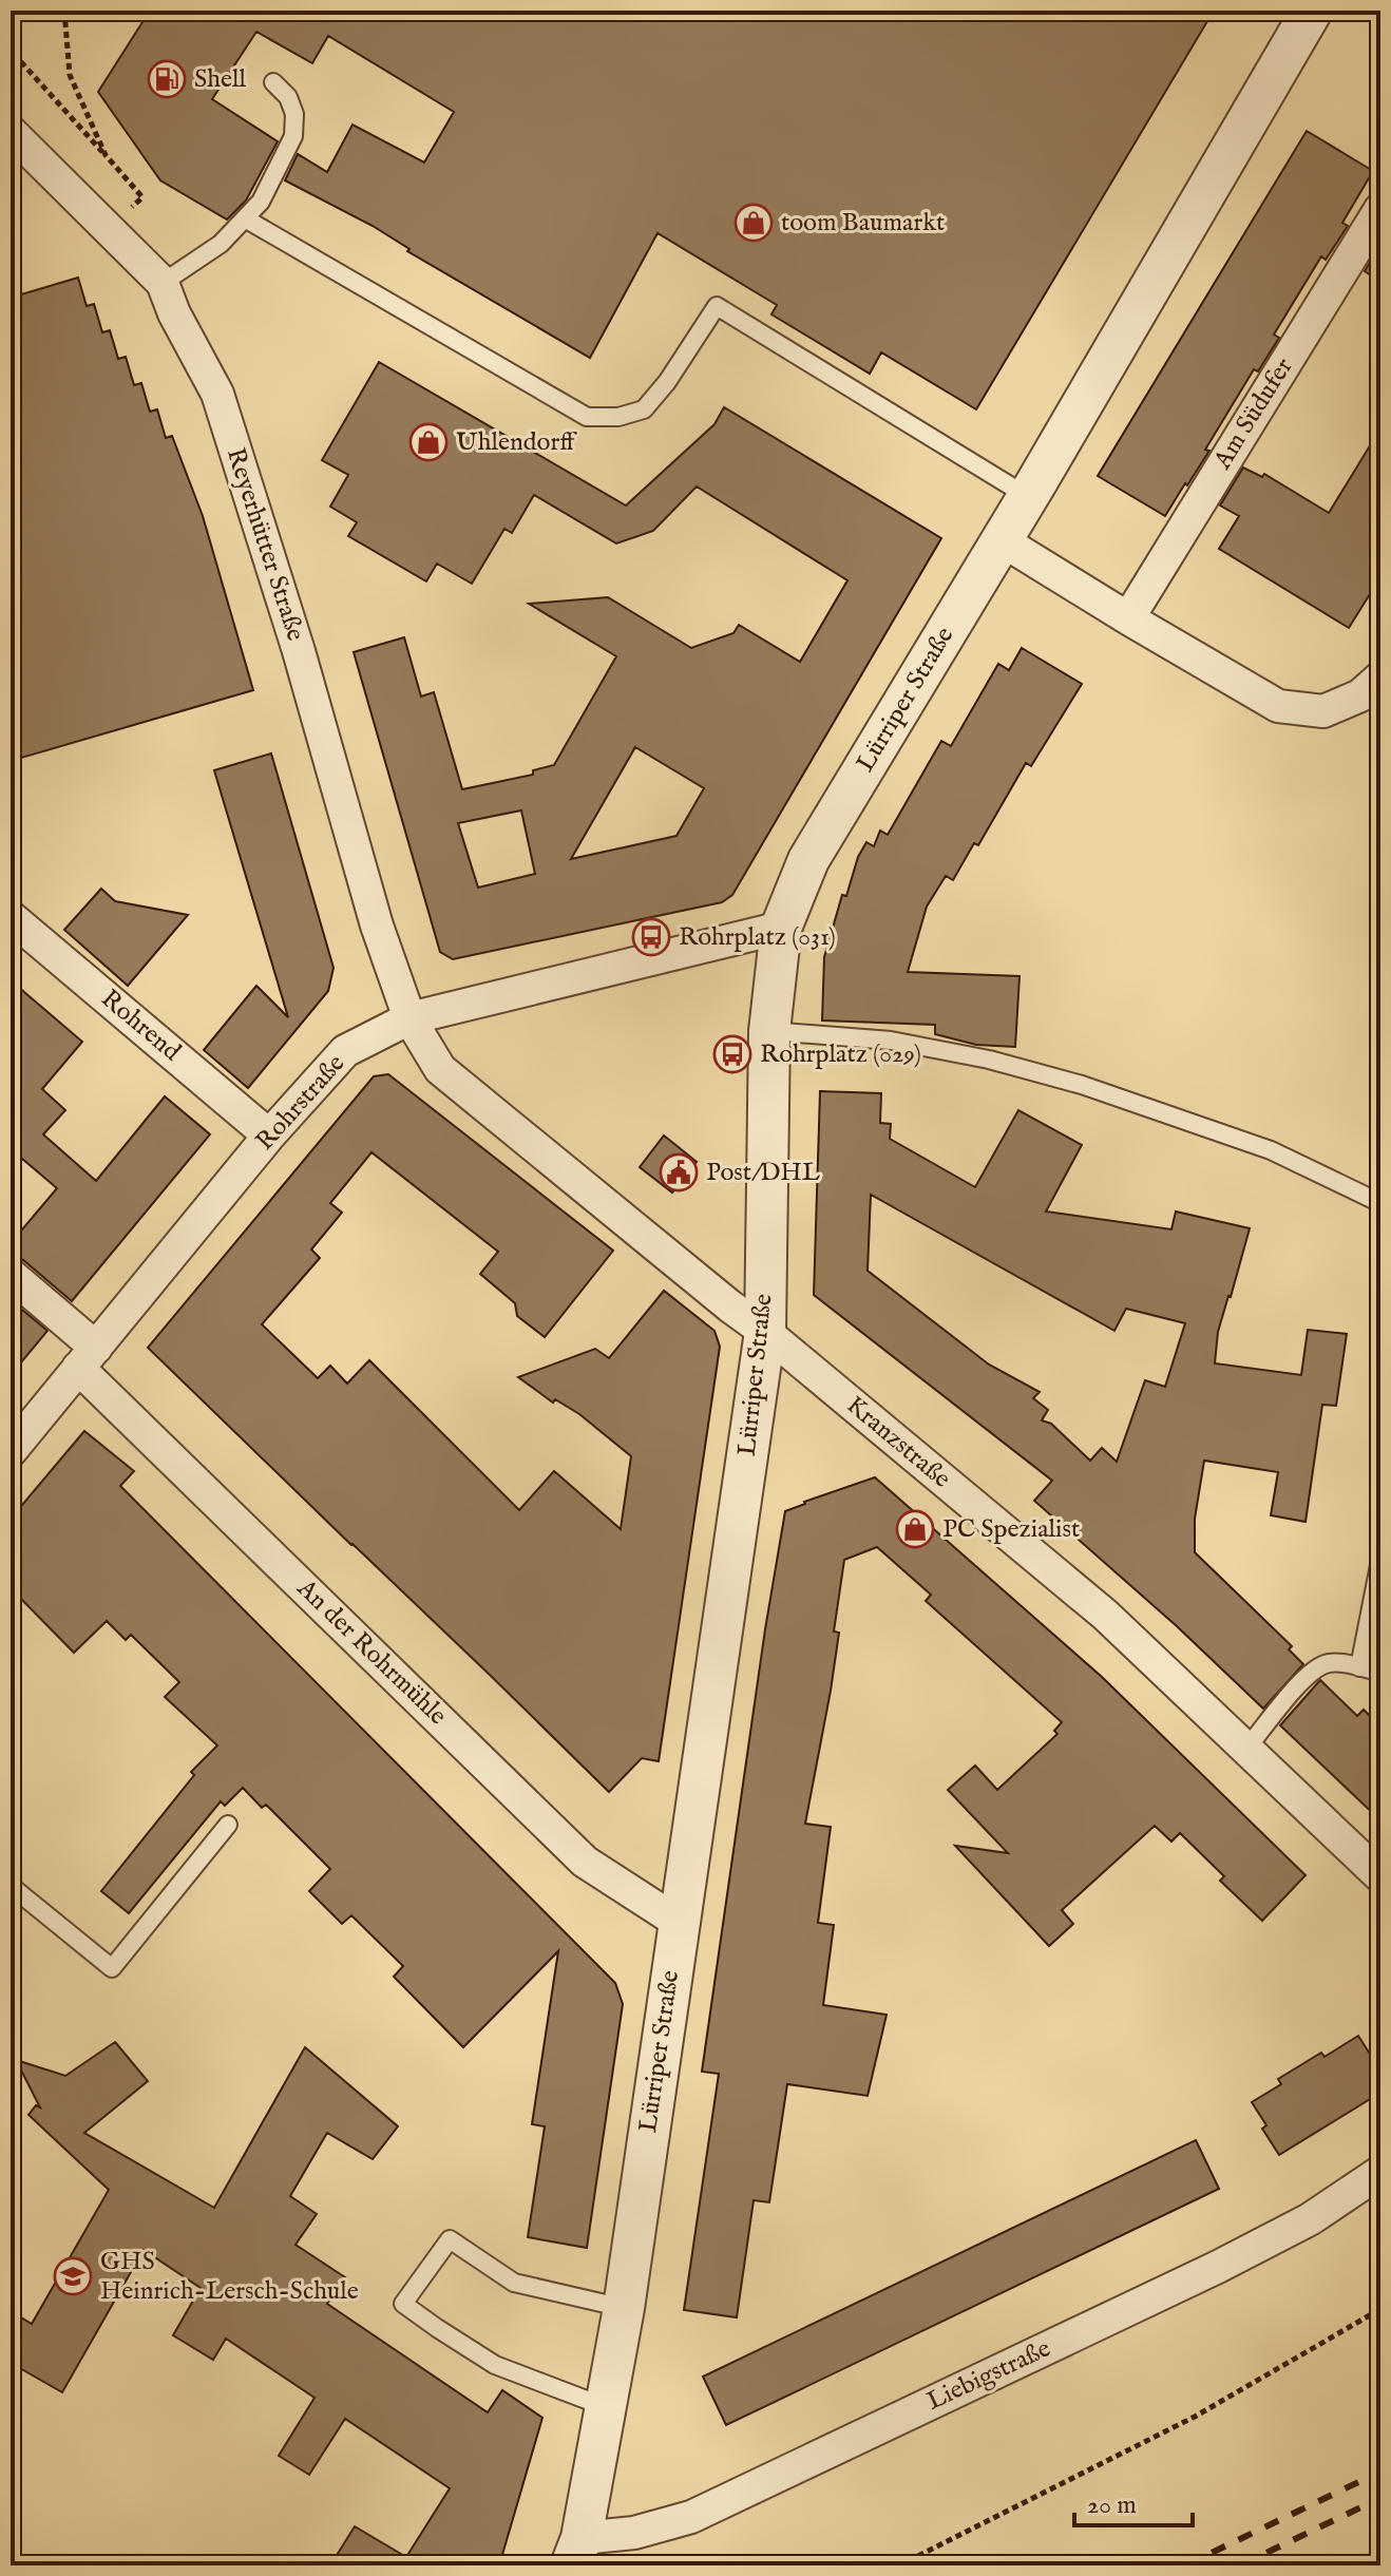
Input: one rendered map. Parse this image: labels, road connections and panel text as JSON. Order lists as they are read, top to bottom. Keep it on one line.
{"streets":{"street":["Am Südufer","Reyerhütter Straße","Lürriper Straße","Rohrend","Rohrstraße","Kranzstraße","An der Rohrmühle","Liebigstraße"]},"crossings":[["Reyerhütter Straße","Rohrstraße"],["Reyerhütter Straße","Kranzstraße"],["Lürriper Straße","Rohrstraße"],["Lürriper Straße","Kranzstraße"],["Lürriper Straße","An der Rohrmühle"],["Lürriper Straße","Liebigstraße"],["Rohrend","Rohrstraße"],["Rohrstraße","Kranzstraße"],["Rohrstraße","An der Rohrmühle"]],"places":{"fuel station":["Shell"],"shop":["toom Baumarkt","Uhlendorff","PC Spezialist"],"bus stop":["Rohrplatz (031)","Rohrplatz (029)"],"public building":["Post/DHL"],"school or university":["GHS Heinrich-Lersch-Schule"]},"scale_bar":"20 m"}
